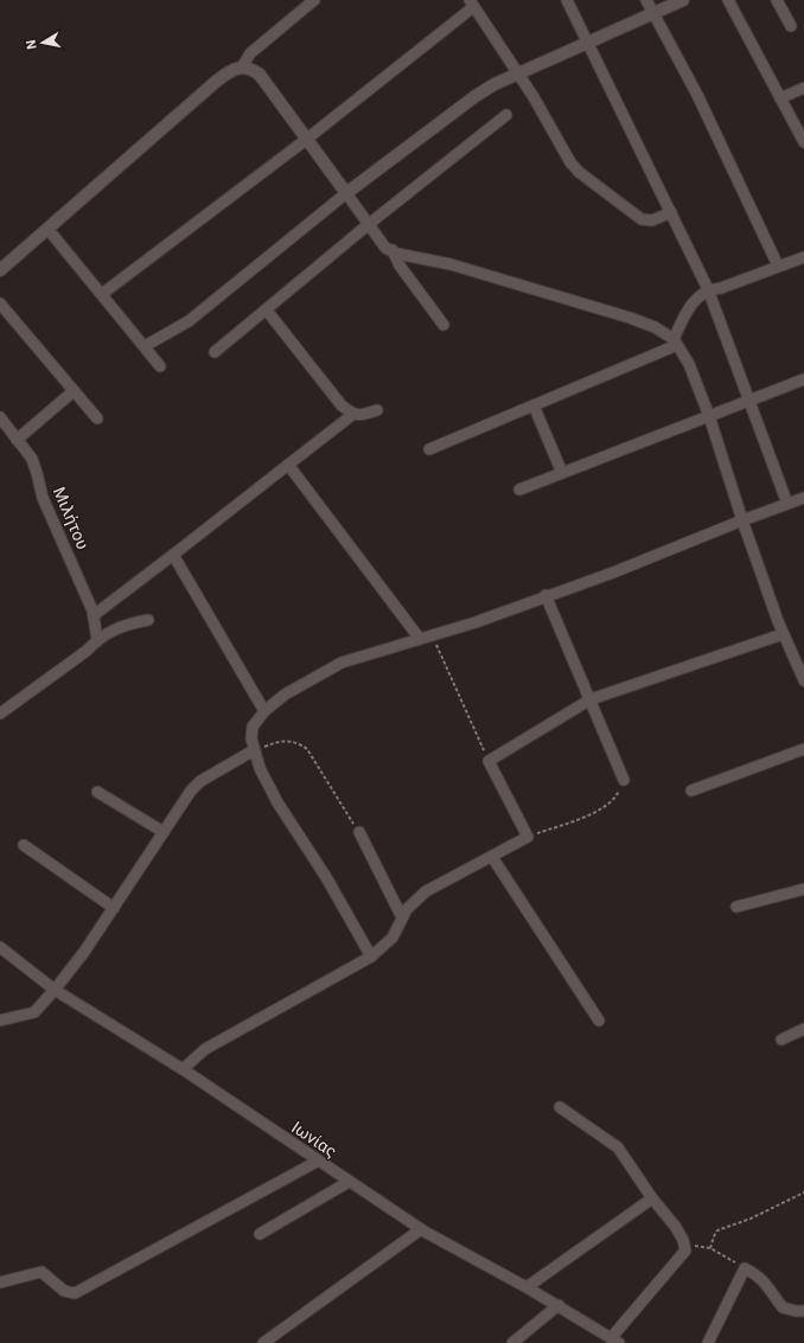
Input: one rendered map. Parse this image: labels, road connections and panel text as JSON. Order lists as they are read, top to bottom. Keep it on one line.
{"streets":{"street":["Μιλήτου","Ιωνίας"]},"north":"left"}
